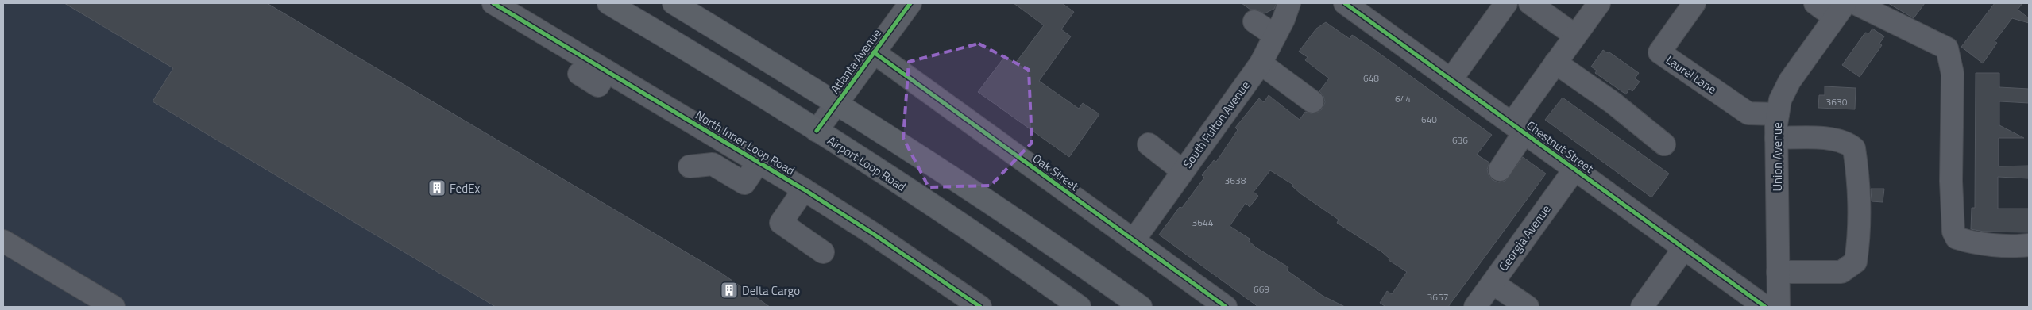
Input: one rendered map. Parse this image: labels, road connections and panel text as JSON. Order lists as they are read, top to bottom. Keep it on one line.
{"streets":{"main road":["Airport Loop Road"],"street":["Atlanta Avenue","Laurel Lane","South Fulton Avenue","North Inner Loop Road","Chestnut Street","Union Avenue","Oak Street","Georgia Avenue"]},"crossings":[["Atlanta Avenue","Airport Loop Road"],["Atlanta Avenue","Oak Street"],["Laurel Lane","Union Avenue"],["South Fulton Avenue","Oak Street"],["Chestnut Street","Georgia Avenue"]],"places":{"building":["FedEx","Delta Cargo"]},"house_numbers":["648","644","3630","640","636","3638","3644","669","3657"]}
